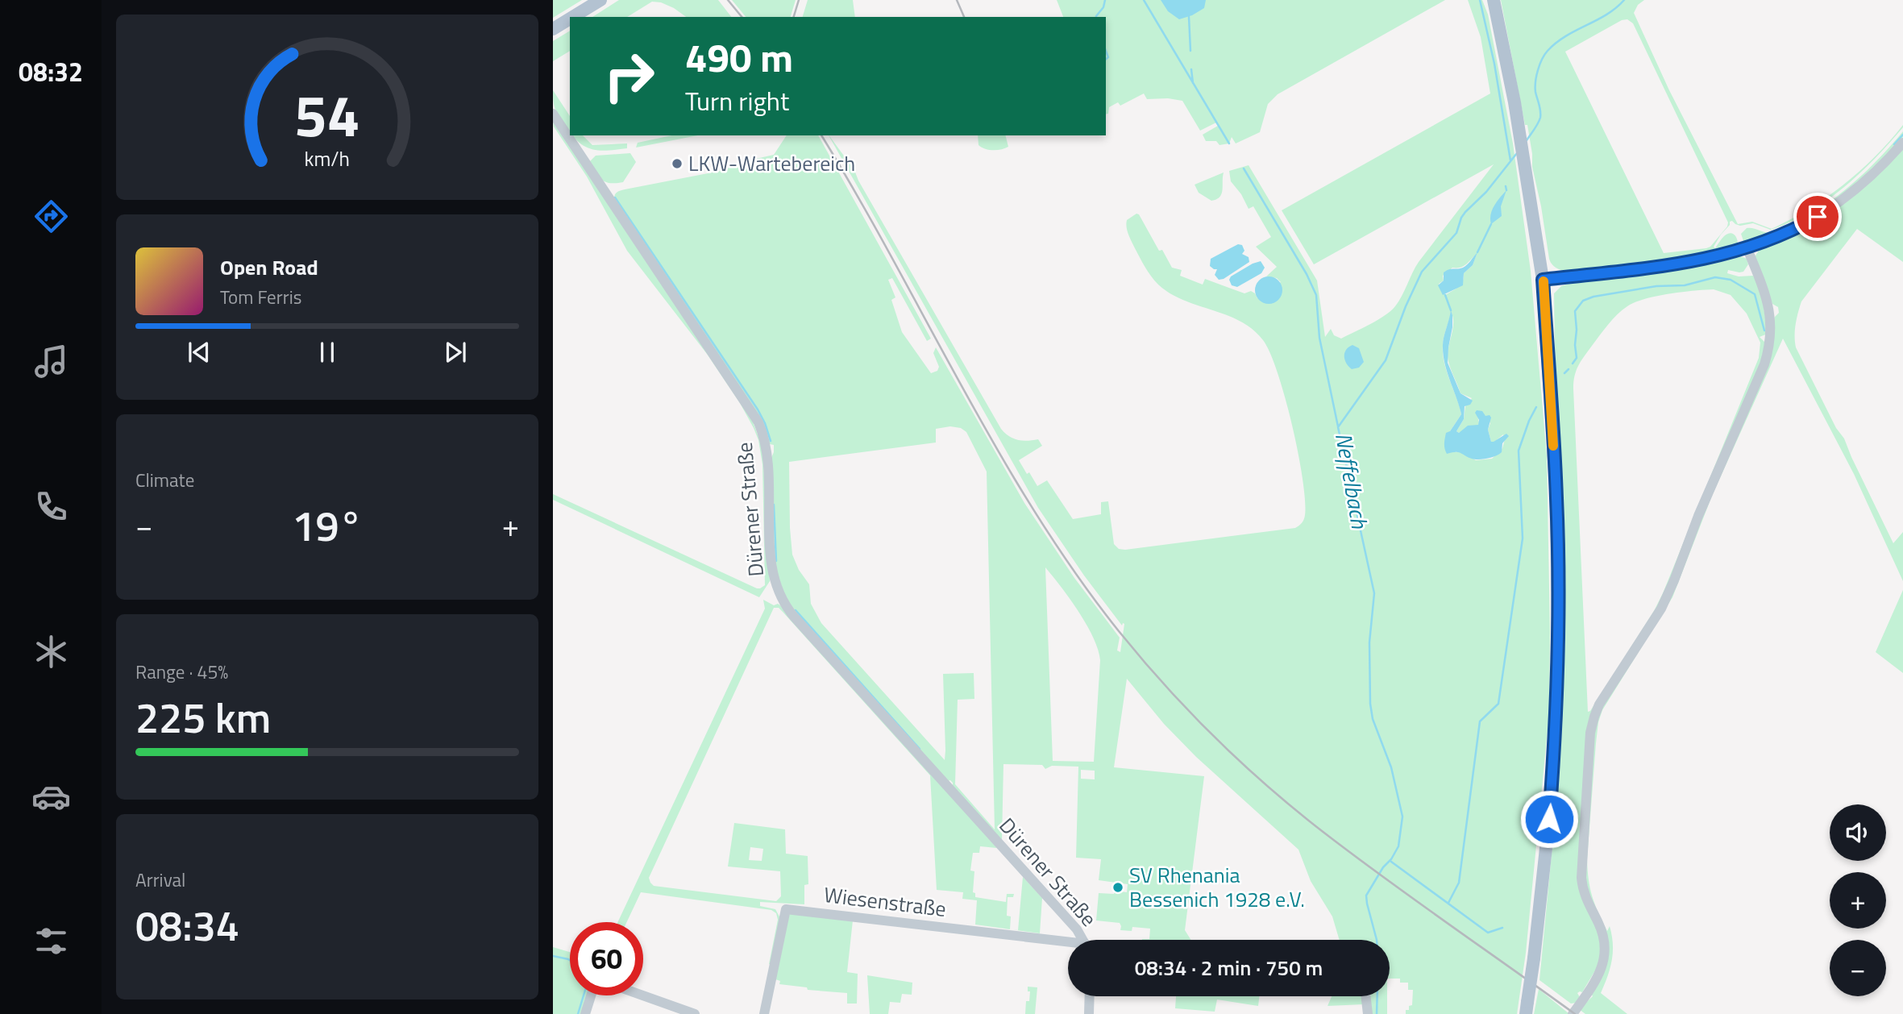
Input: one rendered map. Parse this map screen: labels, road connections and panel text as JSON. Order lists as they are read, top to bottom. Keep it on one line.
{"streets":{"street":["Dürener Straße","Wiesenstraße"]},"water":["Neffelbach"],"places":["LKW-Wartebereich","SV Rhenania Bessenich 1928 e.V."],"page":{"tabs":"08:32","turn":["490 m","Turn right"],"song":["Open Road","Tom Ferris"],"tile":["Climate",["Range · 45%","225 km"],["Arrival","08:34"]],"heat":["−","19°","+"],"map_buttons":["+","−"],"limit":"60","trip":"08:34 · 2 min · 750 m","gauge":["54","km/h"]}}
